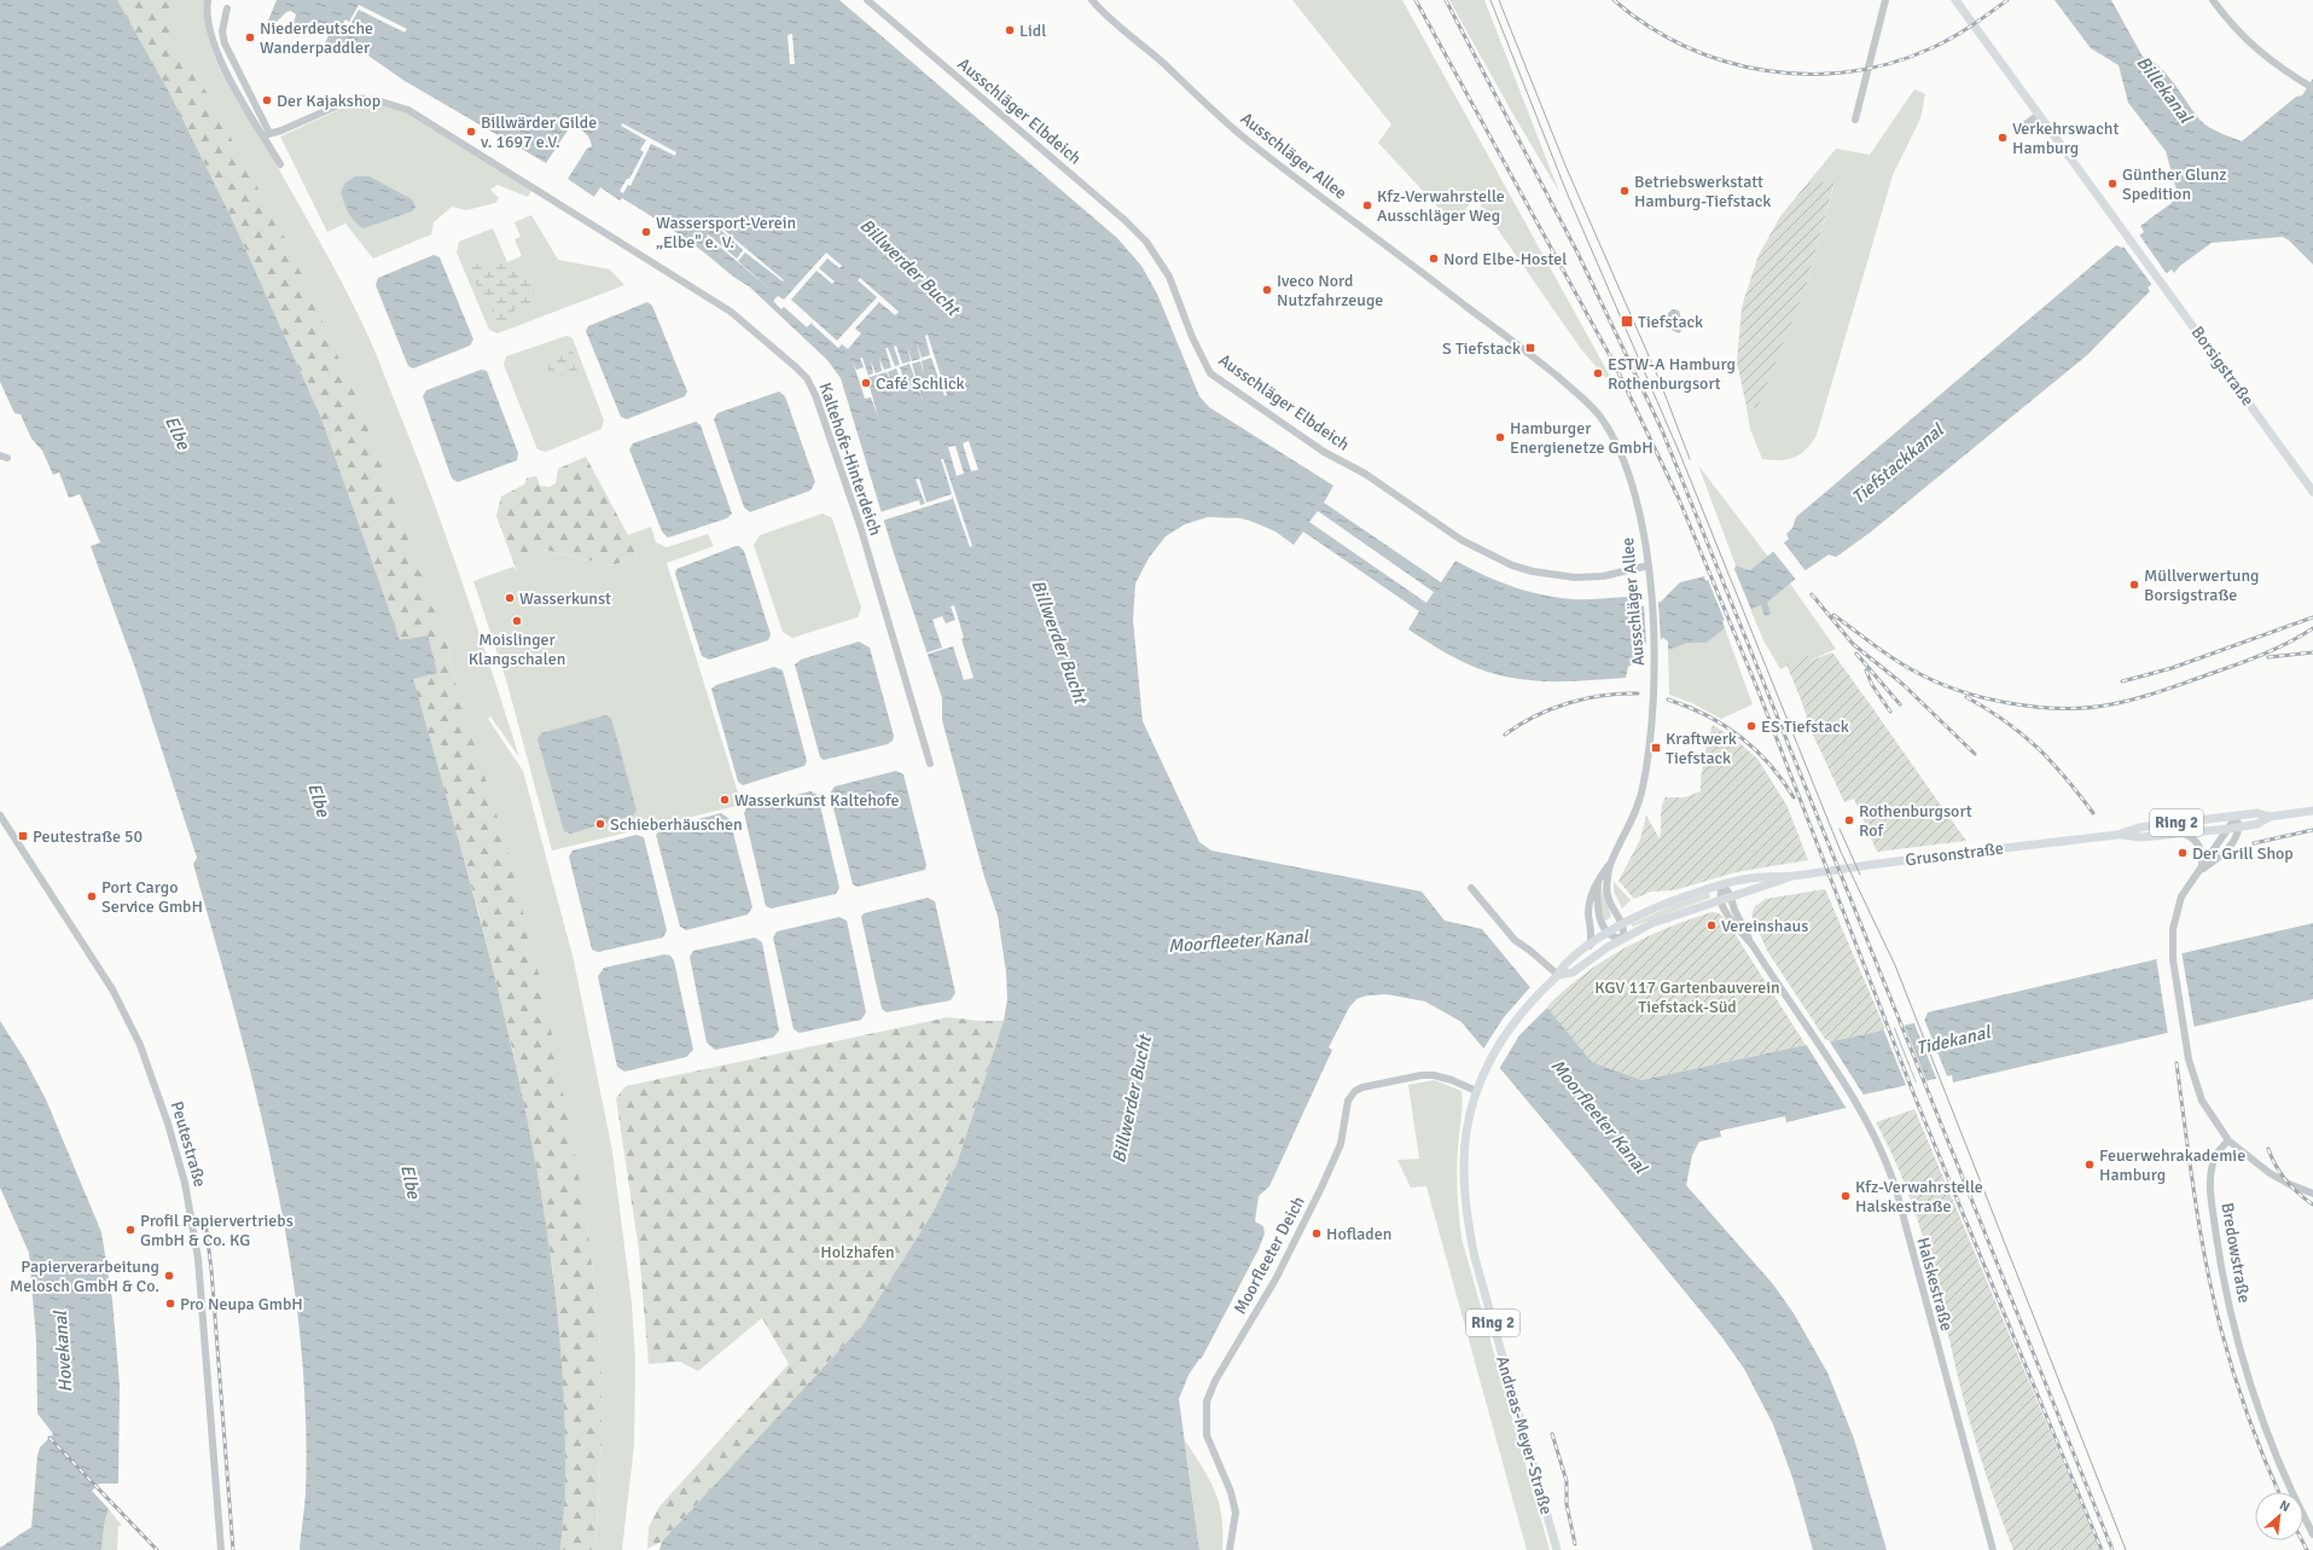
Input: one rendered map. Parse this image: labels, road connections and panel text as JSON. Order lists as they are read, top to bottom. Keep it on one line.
{"streets":{"main road":["Borsigstraße","Ring 2","Grusonstraße","Andreas-Meyer-Straße"],"street":["Ausschläger Elbdeich","Ausschläger Allee","Kaltehofe-Hinterdeich","Peutestraße","Bredowstraße","Moorfleeter Deich","Halskestraße"]},"crossings":[["Ausschläger Elbdeich","Ausschläger Allee"],["Ausschläger Allee","Grusonstraße"],["Ausschläger Allee","Andreas-Meyer-Straße"],["Grusonstraße","Halskestraße"],["Grusonstraße","Andreas-Meyer-Straße"],["Moorfleeter Deich","Andreas-Meyer-Straße"]],"water":["Billekanal","Billwerder Bucht","Elbe","Tiefstackkanal","Moorfleeter Kanal","Tidekanal","Hovekanal"],"parks":["KGV 117 Gartenbauverein Tiefstack-Süd","Holzhafen"],"places":{"other":["Lidl","Niederdeutsche Wanderpaddler","Der Kajakshop","Billwärder Gilde v. 1697 e.V.","Verkehrswacht Hamburg","Günther Glunz Spedition","Betriebswerkstatt Hamburg-Tiefstack","Kfz-Verwahrstelle Ausschläger Weg","Wassersport-Verein „Elbe\" e. V.","Nord Elbe-Hostel","Iveco Nord Nutzfahrzeuge","ESTW-A Hamburg Rothenburgsort","Café Schlick","Hamburger Energienetze GmbH","Müllverwertung Borsigstraße","Wasserkunst","Moislinger Klangschalen","ES Tiefstack","Wasserkunst Kaltehofe","Rothenburgsort Rof","Schieberhäuschen","Der Grill Shop","Port Cargo Service GmbH","Vereinshaus","Feuerwehrakademie Hamburg","Kfz-Verwahrstelle Halskestraße","Profil Papiervertriebs GmbH & Co. KG","Hofladen","Papierverarbeitung Melosch GmbH & Co.","Pro Neupa GmbH"],"transit":["Tiefstack","S Tiefstack","Kraftwerk Tiefstack","Peutestraße 50"]},"north":"top right"}
